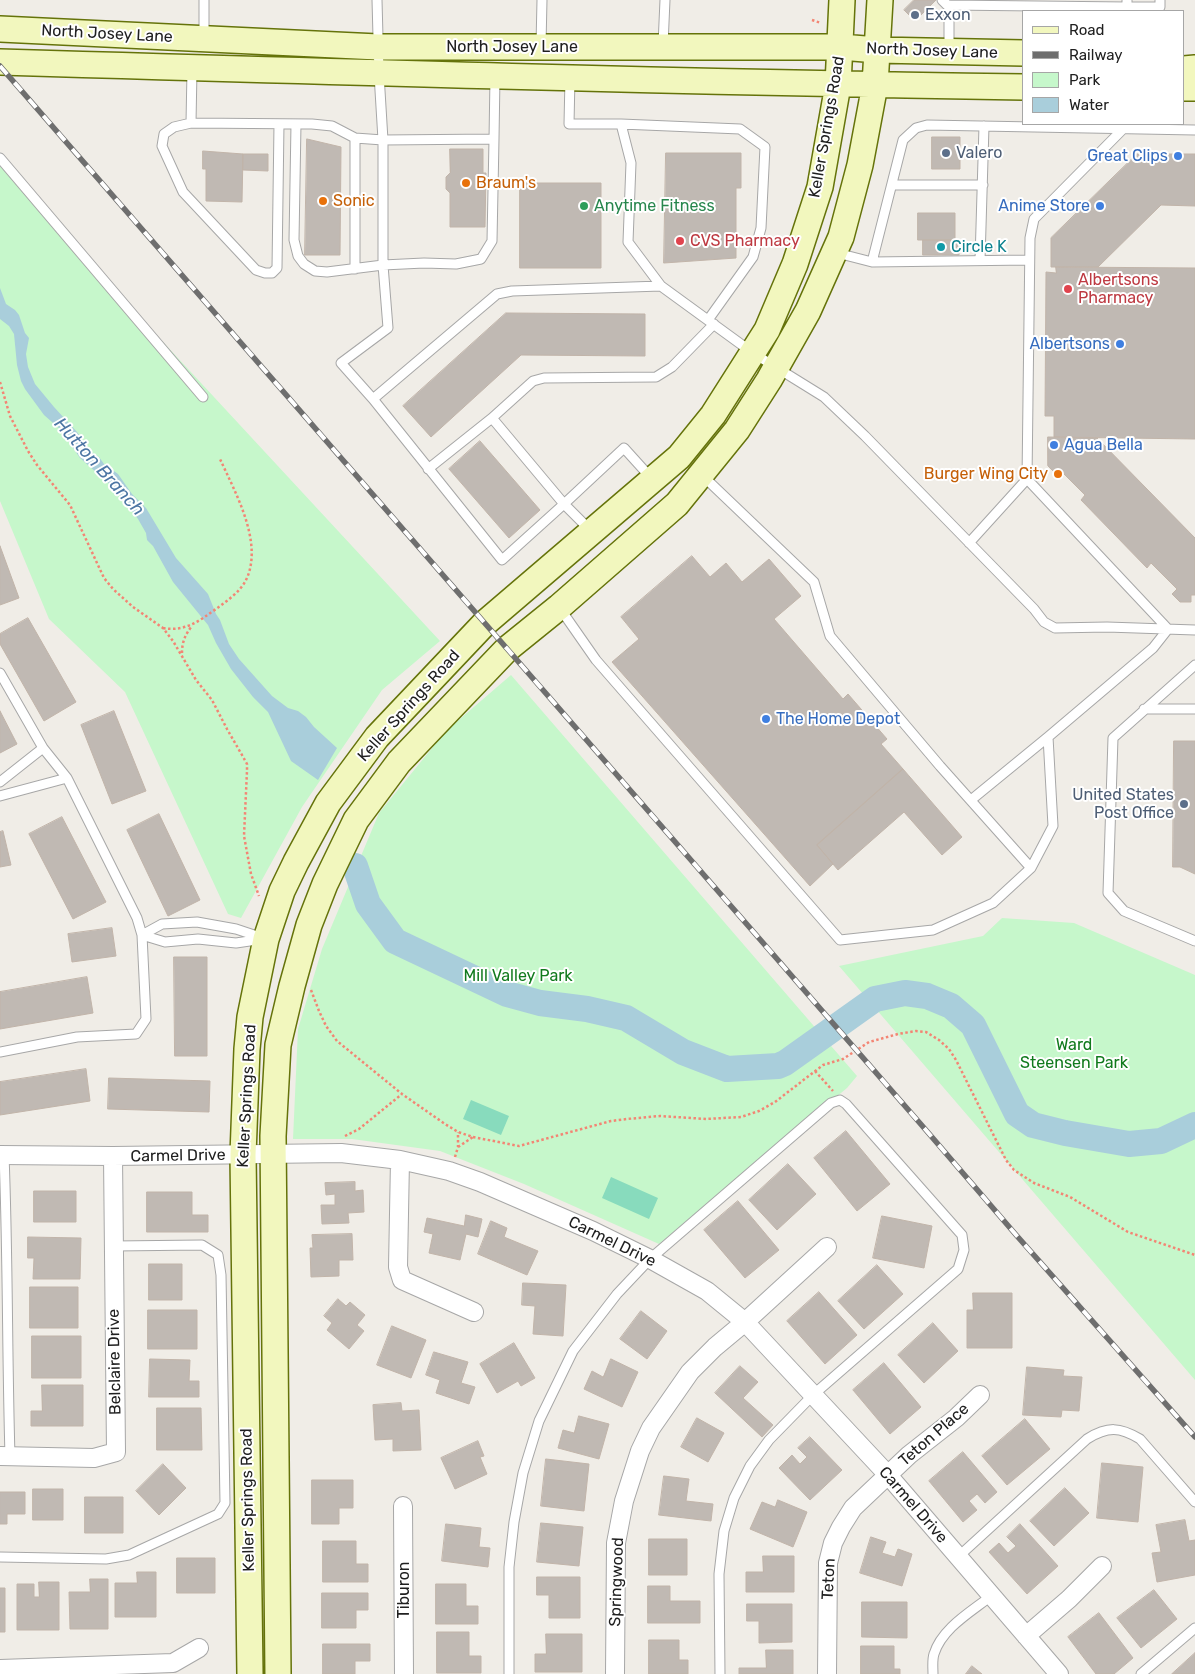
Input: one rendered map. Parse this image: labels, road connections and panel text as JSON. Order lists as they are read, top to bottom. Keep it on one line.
{"streets":{"main road":["North Josey Lane","Keller Springs Road"],"street":["Carmel Drive","Belclaire Drive","Teton Place","Teton","Springwood","Tiburon"]},"crossings":[["North Josey Lane","Keller Springs Road"],["Keller Springs Road","Carmel Drive"],["Carmel Drive","Belclaire Drive"],["Carmel Drive","Teton Place"],["Carmel Drive","Teton"],["Carmel Drive","Springwood"],["Teton Place","Teton"]],"water":["Hutton Branch"],"parks":["Mill Valley Park","Ward Steensen Park"],"places":["Exxon","Valero","Great Clips","Braum's","Sonic","Anytime Fitness","Anime Store","CVS Pharmacy","Circle K","Albertsons Pharmacy","Albertsons","Agua Bella","Burger Wing City","The Home Depot","United States Post Office"],"legend":["Road","Railway","Park","Water"]}
